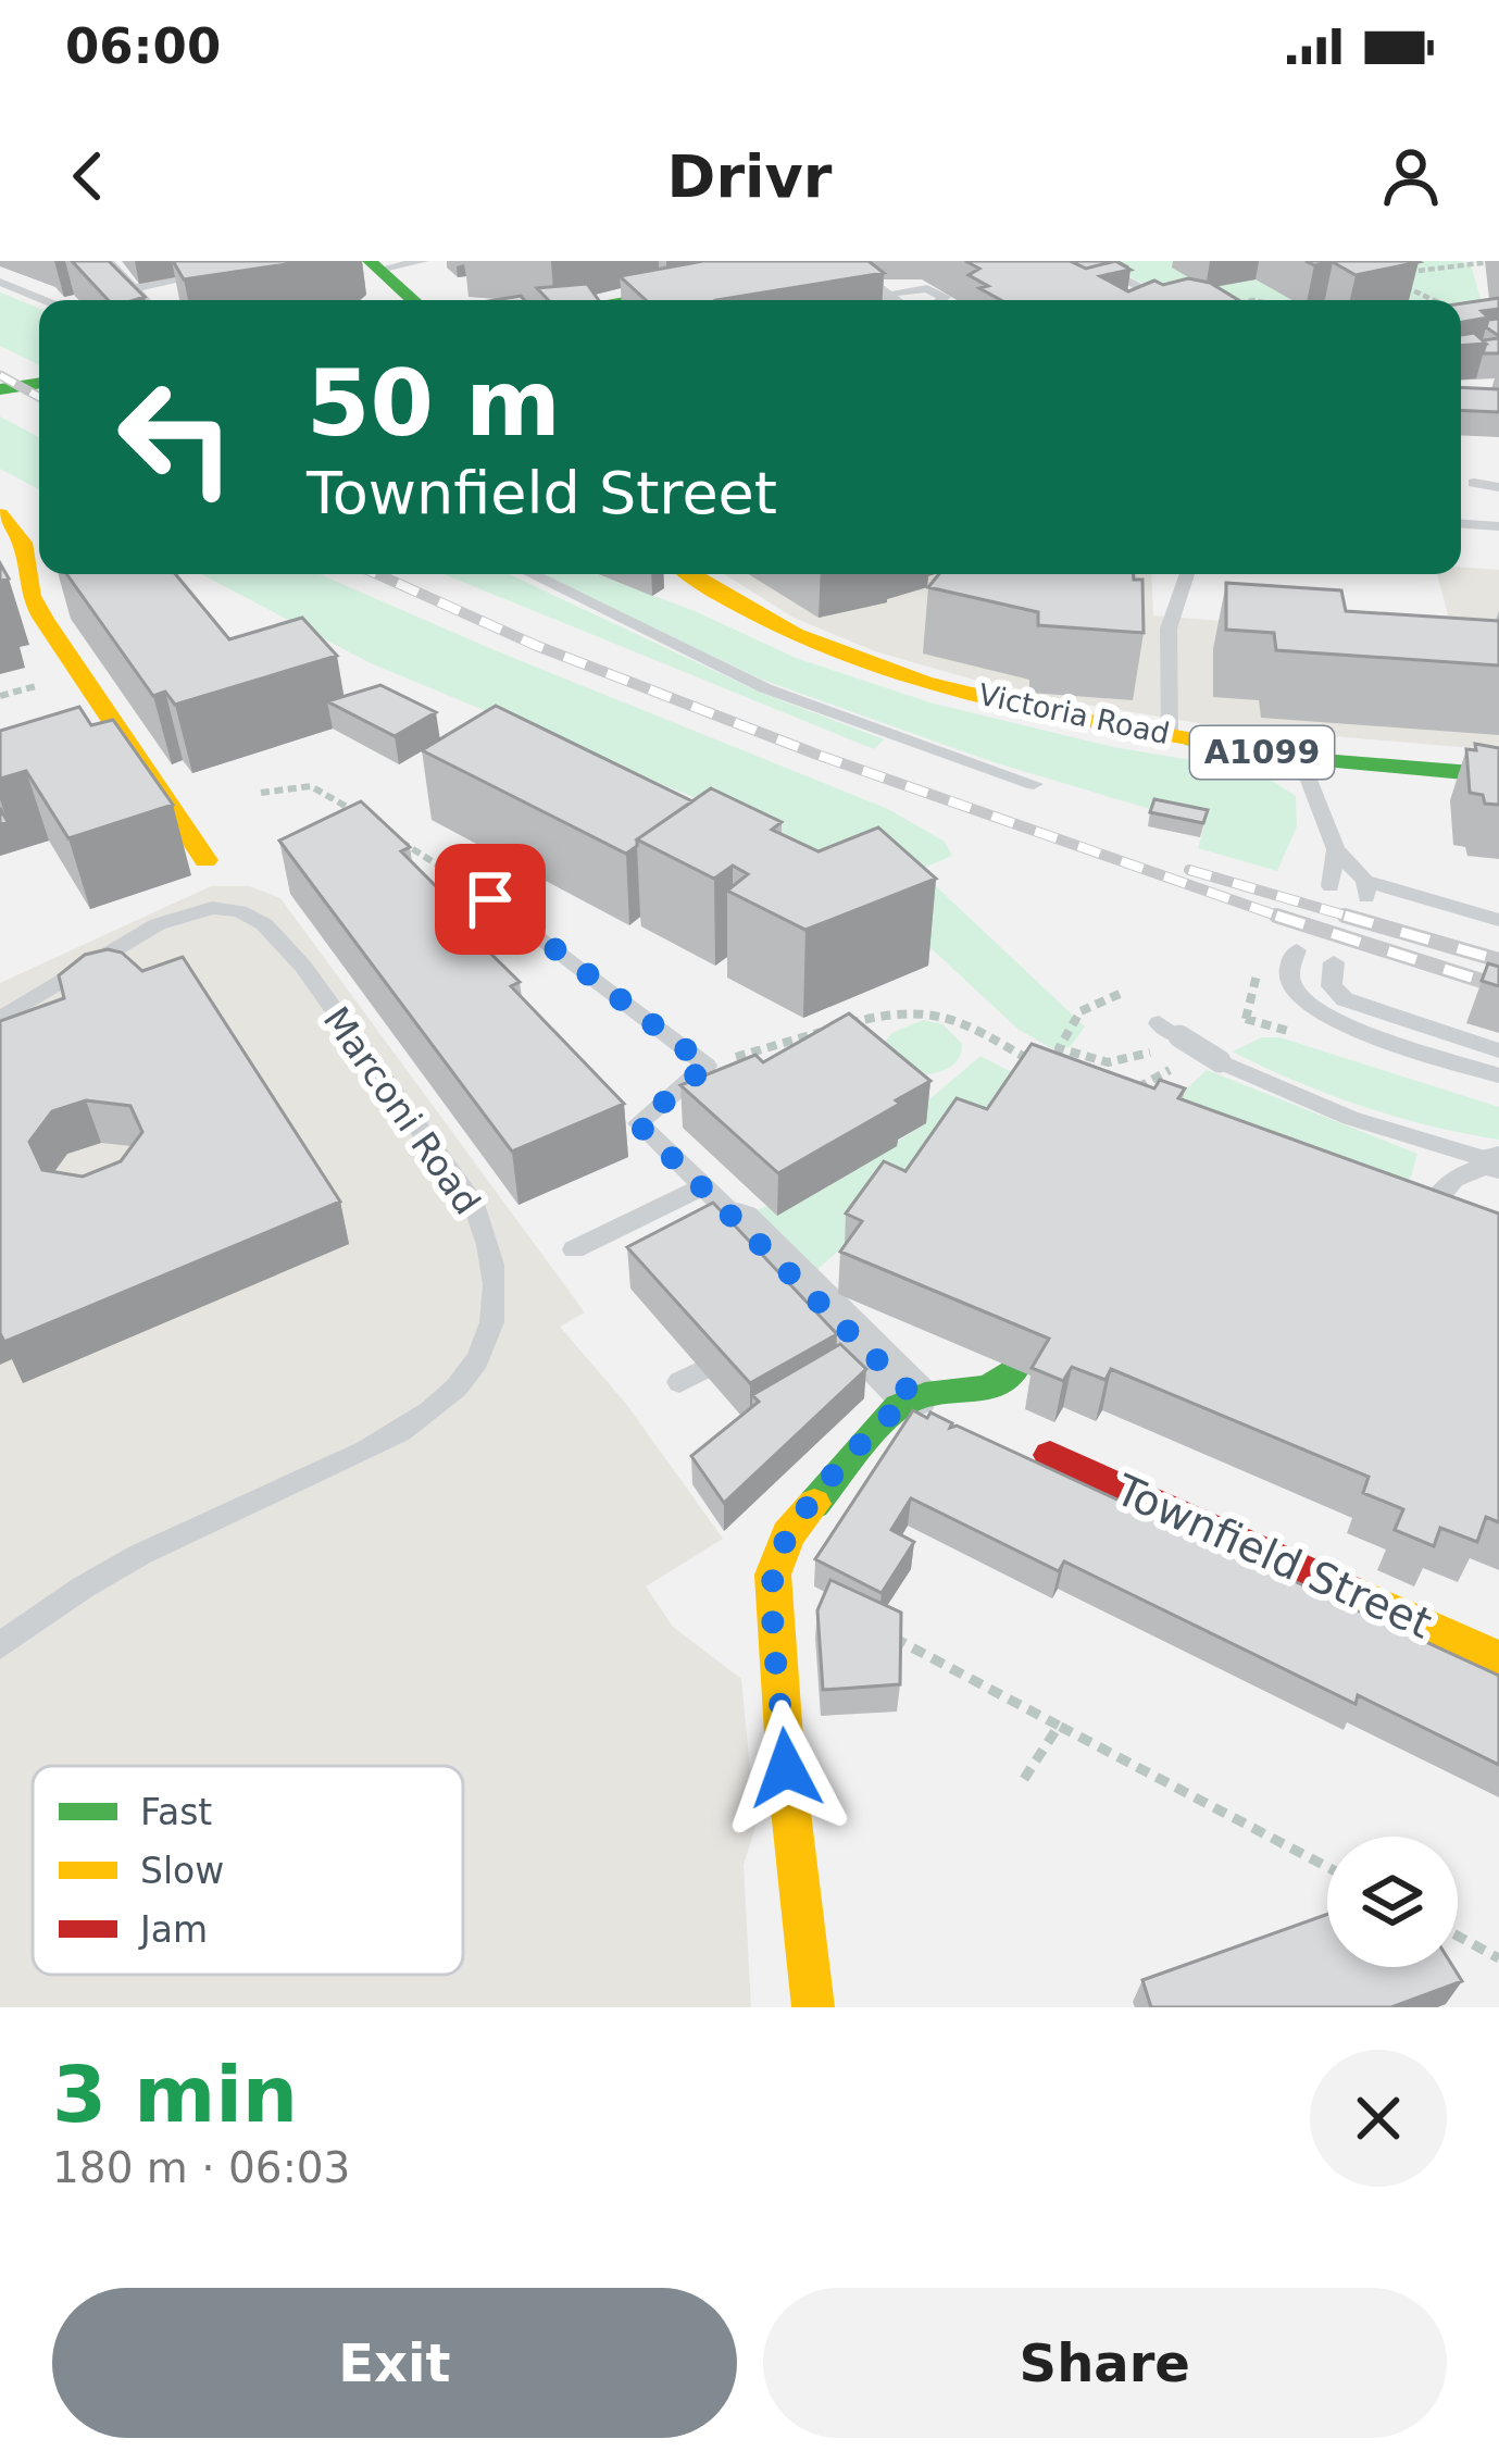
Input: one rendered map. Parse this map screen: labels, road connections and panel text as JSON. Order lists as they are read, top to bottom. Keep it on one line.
{"streets":{"street":["Victoria Road","A1099","Townfield Street"],"lane":["Marconi Road"]},"legend":["Fast","Slow","Jam"],"page":{"status":"06:00","header":"Drivr","turn":["50 m","Townfield Street"],"heading":["3 min","180 m · 06:03"],"buttons":["Exit","Share"]}}
